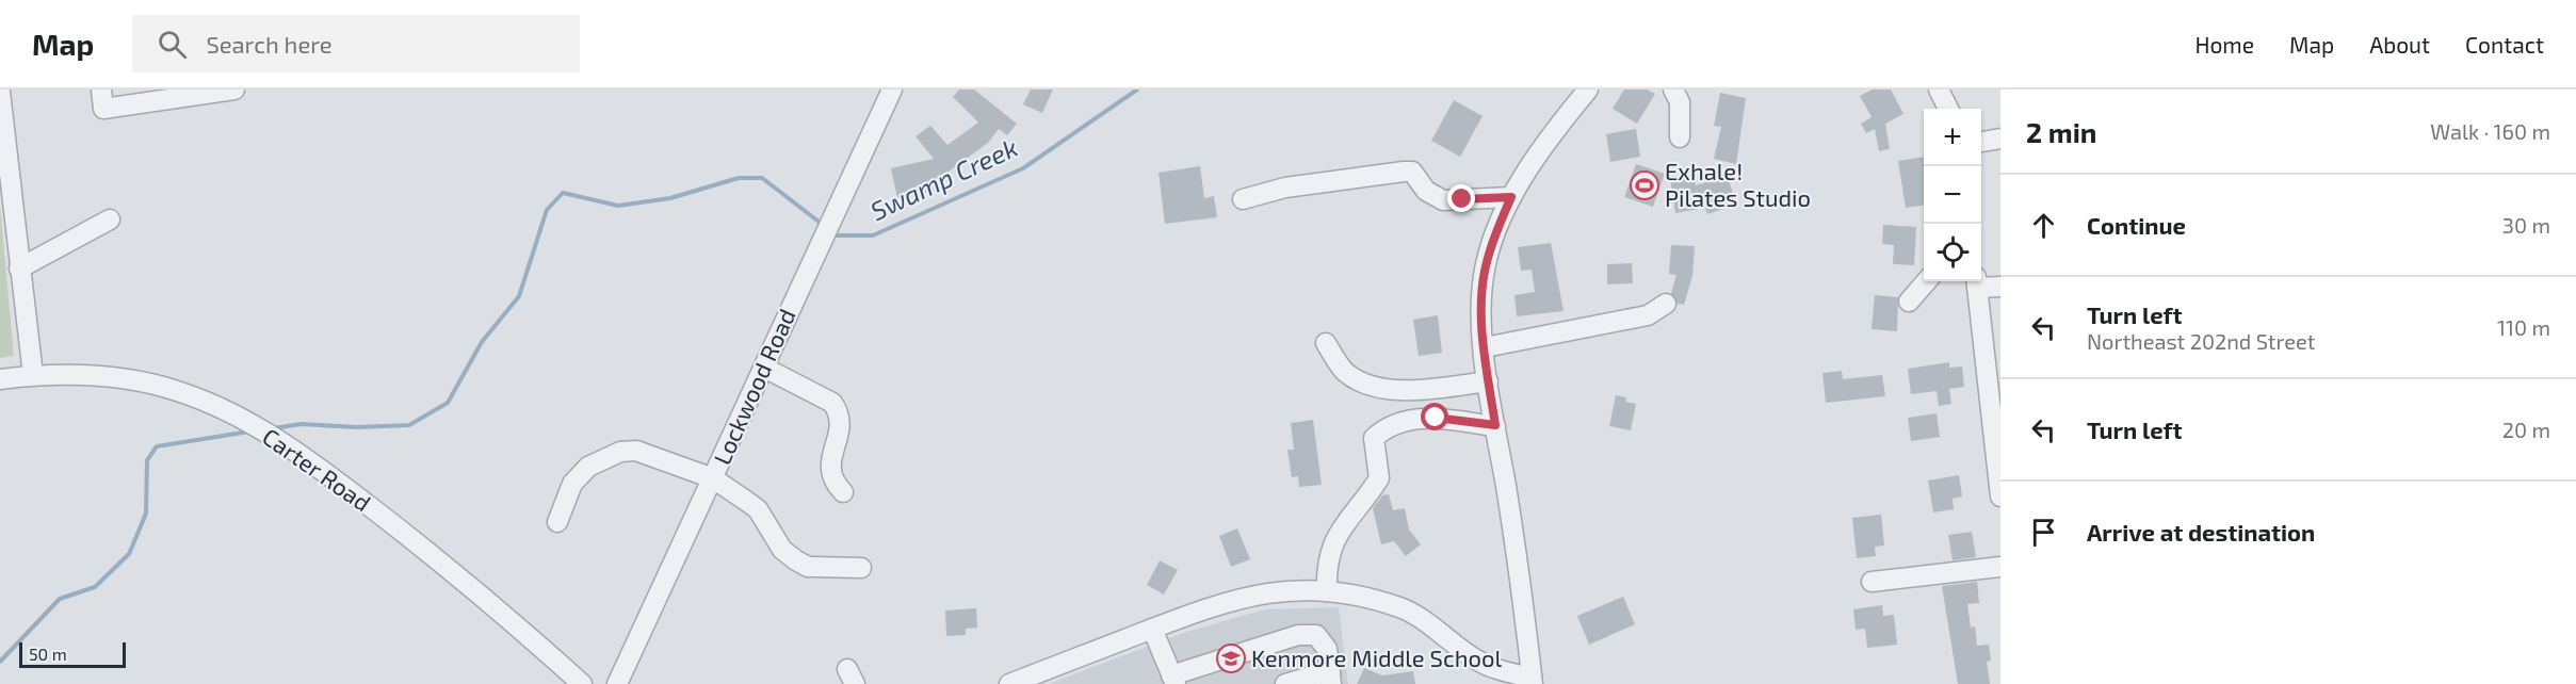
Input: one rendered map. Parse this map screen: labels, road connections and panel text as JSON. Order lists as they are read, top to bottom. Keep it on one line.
{"streets":{"street":["Lockwood Road","Carter Road"]},"water":["Swamp Creek"],"places":{"sports":["Exhale! Pilates Studio"],"school or university":["Kenmore Middle School"]},"scale_bar":"50 m","page":{"header":"Map","search":"Search here","nav":["Home","Map","About","Contact"],"heading":["2 min","Walk · 160 m"],"map_buttons":["+","−"],"list":[["Continue","30 m"],["Turn left","Northeast 202nd Street","110 m"],["Turn left","20 m"],"Arrive at destination"],"scale":"50 m"}}
